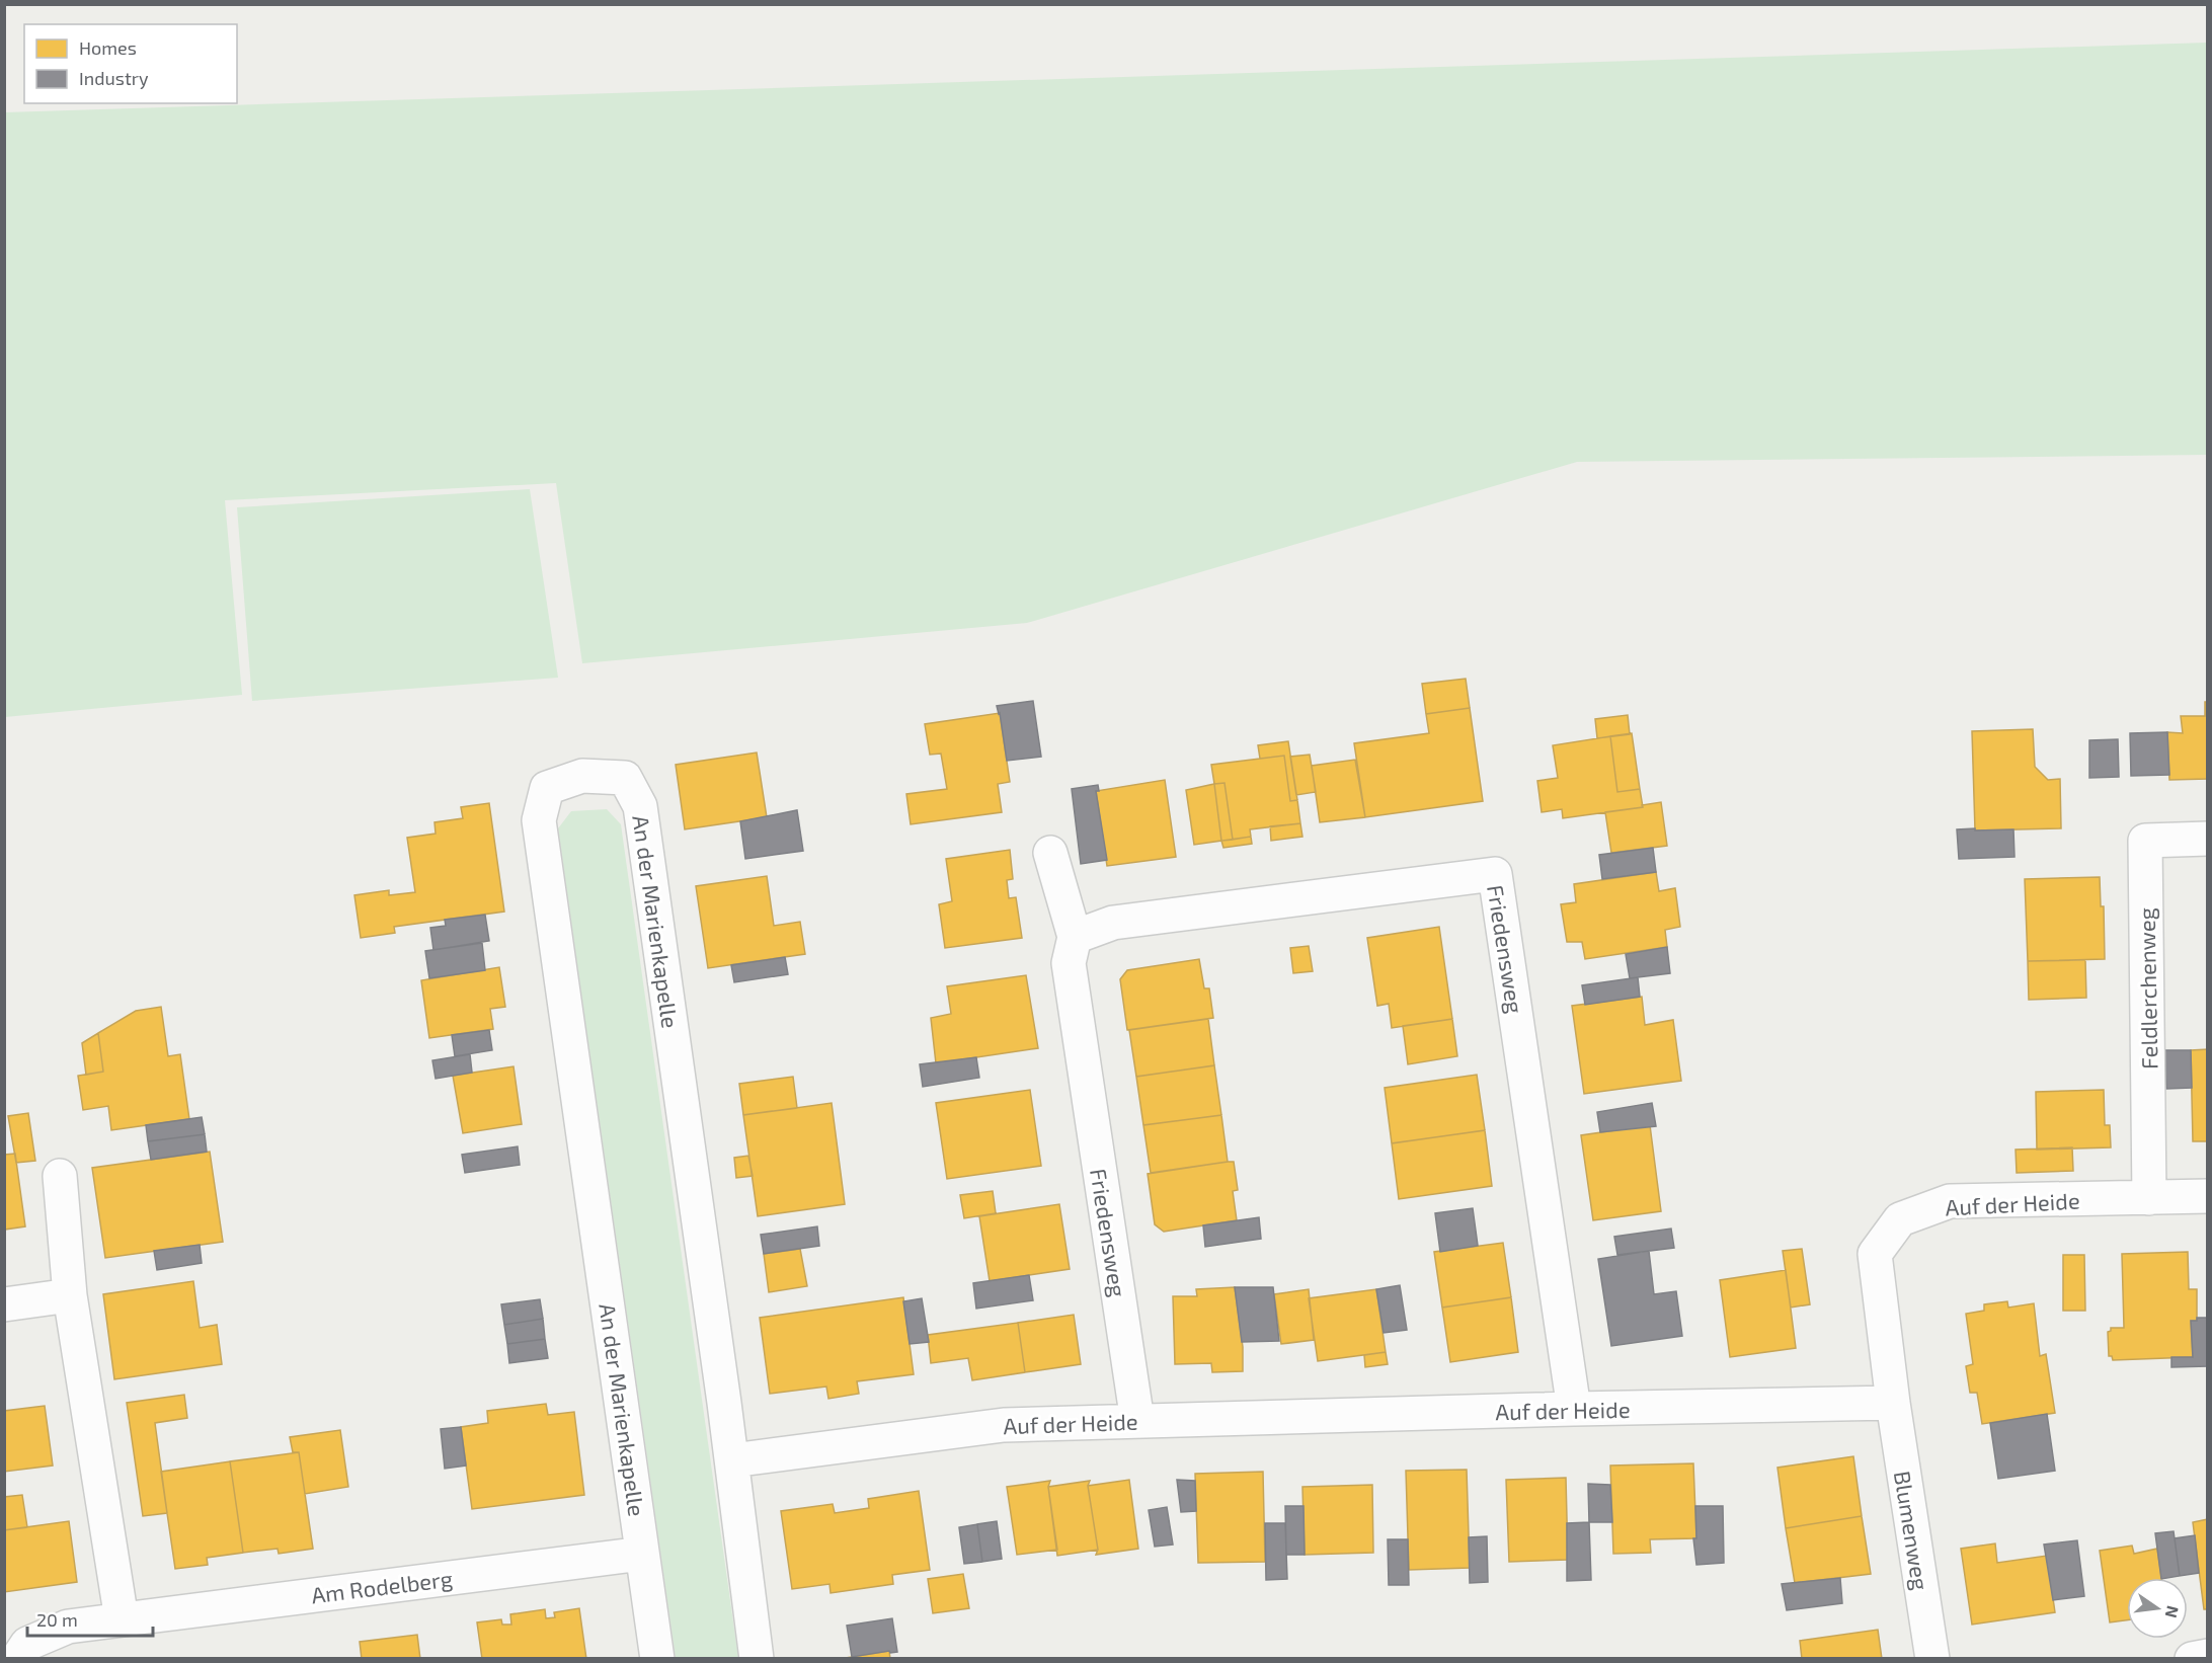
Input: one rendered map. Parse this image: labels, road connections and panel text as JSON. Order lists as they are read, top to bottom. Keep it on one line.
{"streets":{"street":["An der Marienkapelle","Friedensweg","Feldlerchenweg","Auf der Heide","Blumenweg","Am Rodelberg"]},"crossings":[["An der Marienkapelle","Auf der Heide"],["An der Marienkapelle","Am Rodelberg"],["Friedensweg","Auf der Heide"],["Feldlerchenweg","Auf der Heide"],["Auf der Heide","Blumenweg"]],"legend":["Homes","Industry"],"scale_bar":"20 m","north":"right"}
